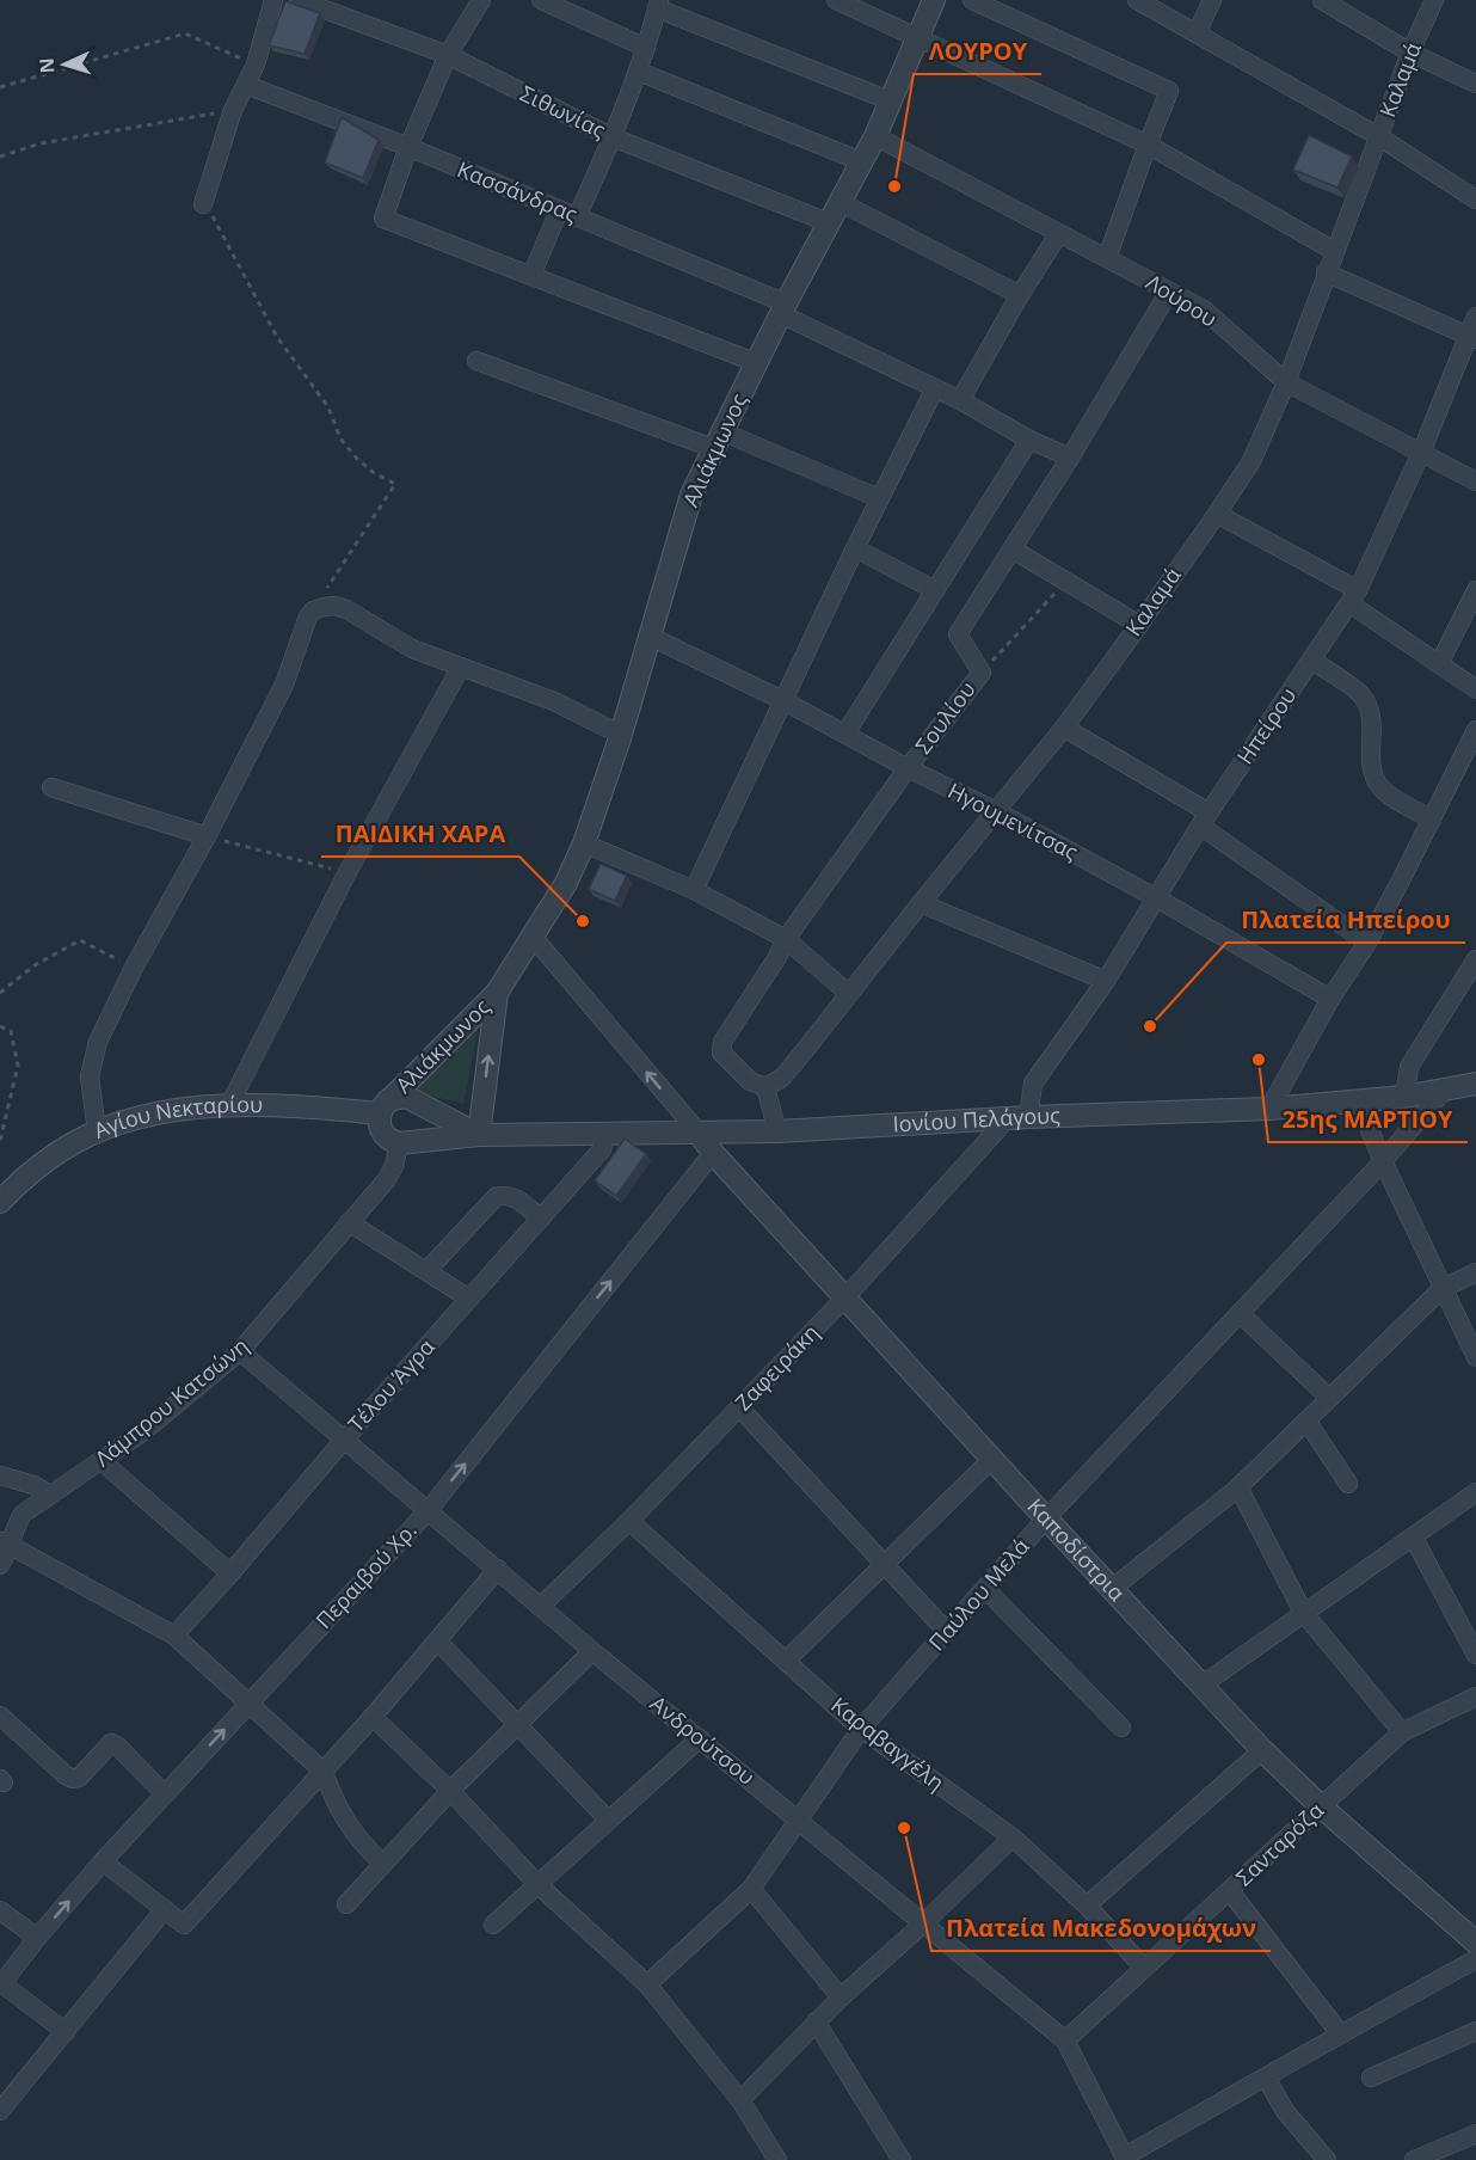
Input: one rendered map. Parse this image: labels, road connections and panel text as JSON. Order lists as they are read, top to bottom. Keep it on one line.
{"streets":{"street":["Καλαμά","Σιθωνίας","Κασσάνδρας","Λούρου","Αλιάκμωνος","Σουλίου","Ηπείρου","Ηγουμενίτσας","Ιονίου Πελάγους","Αγίου Νεκταρίου","Ζαφειράκη","Τέλου Άγρα","Λάμπρου Κατσώνη","Καποδίστρια","Περαιβού Χρ.","Παύλου Μελά","Ανδρούτσου","Καραβαγγέλη","Σανταρόζα"]},"crossings":[["Καλαμά","Λούρου"],["Καλαμά","Σουλίου"],["Καλαμά","Ηγουμενίτσας"],["Σιθωνίας","Αλιάκμωνος"],["Κασσάνδρας","Αλιάκμωνος"],["Κασσάνδρας","Σουλίου"],["Λούρου","Αλιάκμωνος"],["Λούρου","Σουλίου"],["Λούρου","Ηπείρου"],["Αλιάκμωνος","Ηγουμενίτσας"],["Αλιάκμωνος","Ιονίου Πελάγους"],["Αλιάκμωνος","Αγίου Νεκταρίου"],["Σουλίου","Ηγουμενίτσας"],["Ηπείρου","Ηγουμενίτσας"],["Ηπείρου","Ιονίου Πελάγους"],["Ιονίου Πελάγους","Αγίου Νεκταρίου"],["Ιονίου Πελάγους","Ζαφειράκη"],["Ιονίου Πελάγους","Τέλου Άγρα"],["Ιονίου Πελάγους","Καποδίστρια"],["Ιονίου Πελάγους","Παύλου Μελά"],["Ζαφειράκη","Καποδίστρια"],["Ζαφειράκη","Ανδρούτσου"],["Ζαφειράκη","Καραβαγγέλη"],["Τέλου Άγρα","Ανδρούτσου"],["Λάμπρου Κατσώνη","Ανδρούτσου"],["Καποδίστρια","Περαιβού Χρ."],["Καποδίστρια","Παύλου Μελά"],["Καποδίστρια","Σανταρόζα"],["Περαιβού Χρ.","Ανδρούτσου"],["Παύλου Μελά","Ανδρούτσου"],["Παύλου Μελά","Καραβαγγέλη"],["Ανδρούτσου","Σανταρόζα"],["Καραβαγγέλη","Σανταρόζα"]],"one_way":["Περαιβού Χρ."],"places":["ΛΟΥΡΟΥ","ΠΑΙΔΙΚΗ ΧΑΡΑ","Πλατεία Ηπείρου","25ης ΜΑΡΤΙΟΥ","Πλατεία Μακεδονομάχων"],"north":"left"}
